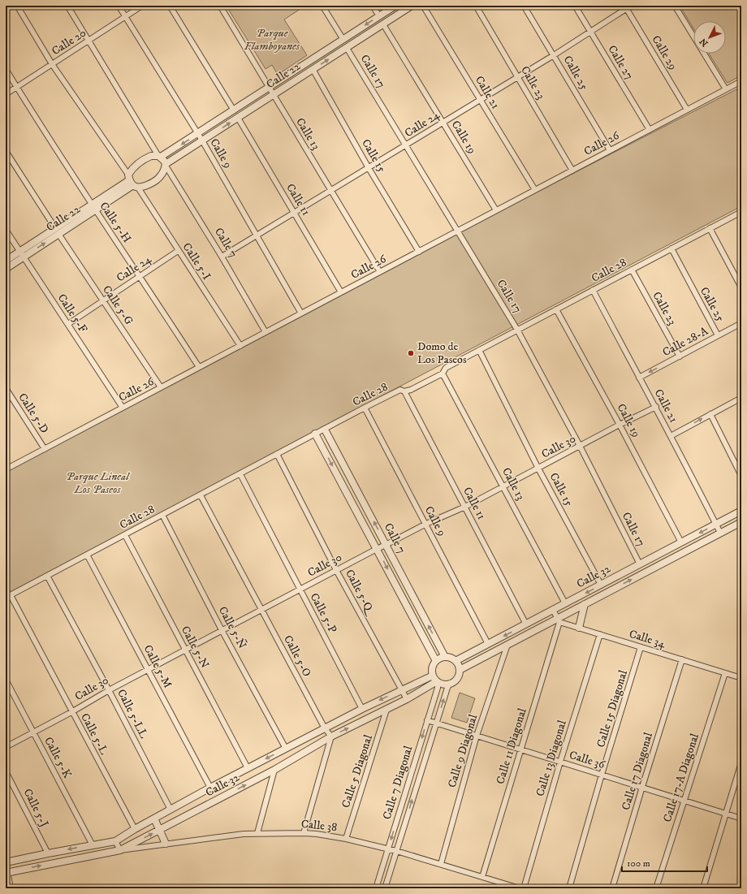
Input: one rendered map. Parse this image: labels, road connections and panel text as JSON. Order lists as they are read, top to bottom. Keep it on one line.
{"streets":{"street":["Calle 20","Calle 29","Calle 27","Calle 17","Calle 25","Calle 22","Calle 23","Calle 21","Calle 24","Calle 13","Calle 19","Calle 26","Calle 9","Calle 15","Calle 11","Calle 5-H","Calle 7","Calle 5-I","Calle 28","Calle 5-G","Calle 5-F","Calle 28-A","Calle 5-D","Calle 30","Calle 32","Calle 5-Q","Calle 5-P","Calle 5-Ñ","Calle 34","Calle 5-N","Calle 5-O","Calle 5-M","Calle 15 Diagonal","Calle 5-LL","Calle 5-L","Calle 11 Diagonal","Calle 9 Diagonal","Calle 5-K","Calle 13 Diagonal","Calle 36","Calle 5 Diagonal","Calle 17 Diagonal","Calle 17-A Diagonal","Calle 7 Diagonal","Calle 5-J","Calle 38"]},"crossings":[["Calle 20","Calle 9"],["Calle 20","Calle 5-H"],["Calle 20","Calle 5-I"],["Calle 29","Calle 24"],["Calle 29","Calle 26"],["Calle 27","Calle 24"],["Calle 27","Calle 26"],["Calle 17","Calle 22"],["Calle 17","Calle 24"],["Calle 17","Calle 26"],["Calle 17","Calle 28"],["Calle 17","Calle 30"],["Calle 17","Calle 32"],["Calle 25","Calle 24"],["Calle 25","Calle 26"],["Calle 25","Calle 28"],["Calle 25","Calle 28-A"],["Calle 22","Calle 13"],["Calle 22","Calle 19"],["Calle 22","Calle 9"],["Calle 22","Calle 15"],["Calle 22","Calle 11"],["Calle 22","Calle 5-H"],["Calle 22","Calle 7"],["Calle 22","Calle 5-I"],["Calle 22","Calle 5-G"],["Calle 22","Calle 5-F"],["Calle 23","Calle 24"],["Calle 23","Calle 26"],["Calle 23","Calle 28"],["Calle 23","Calle 28-A"],["Calle 21","Calle 24"],["Calle 21","Calle 26"],["Calle 21","Calle 28"],["Calle 21","Calle 28-A"],["Calle 21","Calle 30"],["Calle 21","Calle 32"],["Calle 24","Calle 13"],["Calle 24","Calle 19"],["Calle 24","Calle 9"],["Calle 24","Calle 15"],["Calle 24","Calle 11"],["Calle 24","Calle 5-H"],["Calle 24","Calle 7"],["Calle 24","Calle 5-I"],["Calle 24","Calle 5-G"],["Calle 24","Calle 5-F"],["Calle 13","Calle 26"],["Calle 13","Calle 28"],["Calle 13","Calle 30"],["Calle 13","Calle 32"],["Calle 19","Calle 26"],["Calle 19","Calle 28"],["Calle 19","Calle 30"],["Calle 19","Calle 32"],["Calle 26","Calle 9"],["Calle 26","Calle 15"],["Calle 26","Calle 11"],["Calle 26","Calle 5-H"],["Calle 26","Calle 7"],["Calle 26","Calle 5-I"],["Calle 26","Calle 5-G"],["Calle 26","Calle 5-F"],["Calle 26","Calle 5-D"],["Calle 9","Calle 28"],["Calle 9","Calle 30"],["Calle 9","Calle 32"],["Calle 15","Calle 28"],["Calle 15","Calle 30"],["Calle 15","Calle 32"],["Calle 11","Calle 28"],["Calle 11","Calle 30"],["Calle 11","Calle 32"],["Calle 7","Calle 5-I"],["Calle 7","Calle 28"],["Calle 7","Calle 30"],["Calle 7","Calle 32"],["Calle 7","Calle 7 Diagonal"],["Calle 28","Calle 5-Q"],["Calle 28","Calle 5-P"],["Calle 28","Calle 5-Ñ"],["Calle 28","Calle 5-N"],["Calle 28","Calle 5-O"],["Calle 28","Calle 5-M"],["Calle 28","Calle 5-LL"],["Calle 28","Calle 5-L"],["Calle 30","Calle 5-Q"],["Calle 30","Calle 5-P"],["Calle 30","Calle 5-Ñ"],["Calle 30","Calle 5-N"],["Calle 30","Calle 5-O"],["Calle 30","Calle 5-M"],["Calle 30","Calle 5-LL"],["Calle 30","Calle 5-L"],["Calle 30","Calle 5-K"],["Calle 32","Calle 5-Q"],["Calle 32","Calle 5-P"],["Calle 32","Calle 5-Ñ"],["Calle 32","Calle 34"],["Calle 32","Calle 5-N"],["Calle 32","Calle 5-O"],["Calle 32","Calle 5-M"],["Calle 32","Calle 5-LL"],["Calle 32","Calle 5-L"],["Calle 32","Calle 11 Diagonal"],["Calle 32","Calle 9 Diagonal"],["Calle 32","Calle 5-K"],["Calle 32","Calle 5 Diagonal"],["Calle 32","Calle 7 Diagonal"],["Calle 32","Calle 5-J"],["Calle 32","Calle 38"],["Calle 34","Calle 15 Diagonal"],["Calle 34","Calle 11 Diagonal"],["Calle 34","Calle 13 Diagonal"],["Calle 34","Calle 17 Diagonal"],["Calle 34","Calle 17-A Diagonal"],["Calle 15 Diagonal","Calle 36"],["Calle 11 Diagonal","Calle 36"],["Calle 11 Diagonal","Calle 38"],["Calle 9 Diagonal","Calle 36"],["Calle 9 Diagonal","Calle 38"],["Calle 13 Diagonal","Calle 36"],["Calle 36","Calle 17 Diagonal"],["Calle 36","Calle 17-A Diagonal"],["Calle 36","Calle 7 Diagonal"],["Calle 5 Diagonal","Calle 38"],["Calle 7 Diagonal","Calle 38"]],"one_way":["Calle 28-A"],"parks":["Parque Flamboyanes","Parque Lineal Los Paseos"],"places":["Domo de Los Paseos"],"scale_bar":"100 m","north":"bottom left"}
